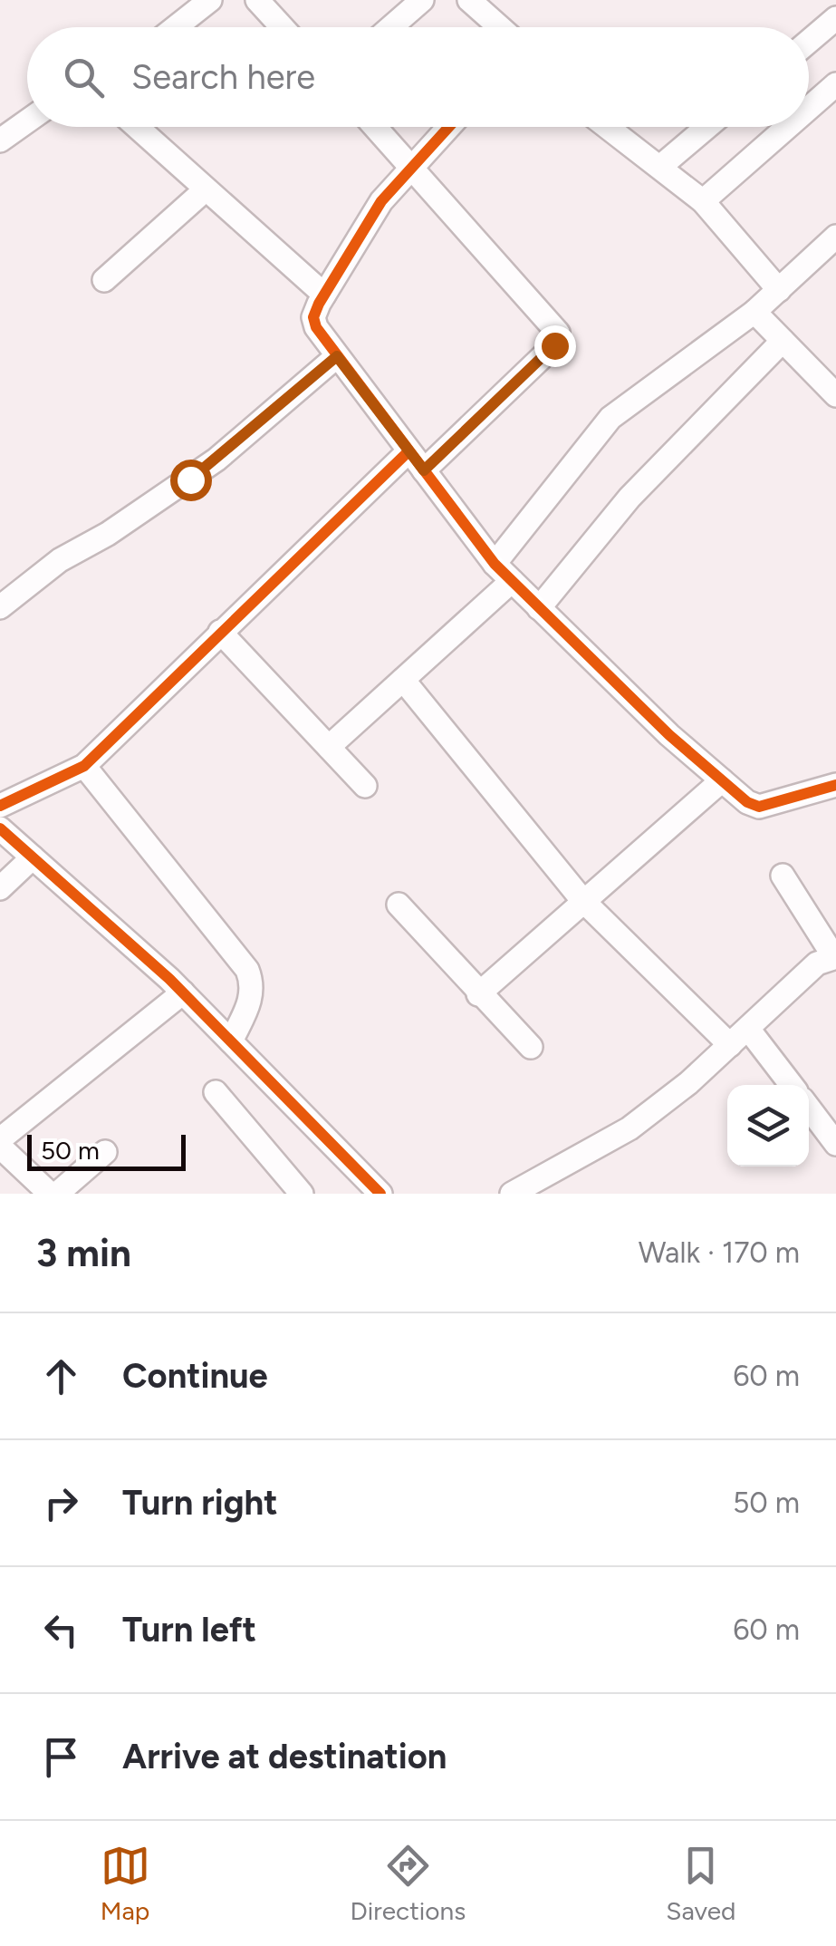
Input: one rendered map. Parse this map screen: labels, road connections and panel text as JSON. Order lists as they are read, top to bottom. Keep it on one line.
{"scale_bar":"50 m","page":{"search":"Search here","scale":"50 m","heading":["3 min","Walk · 170 m"],"list":[["Continue","60 m"],["Turn right","50 m"],["Turn left","60 m"],"Arrive at destination"],"nav":["Map","Directions","Saved"]}}
